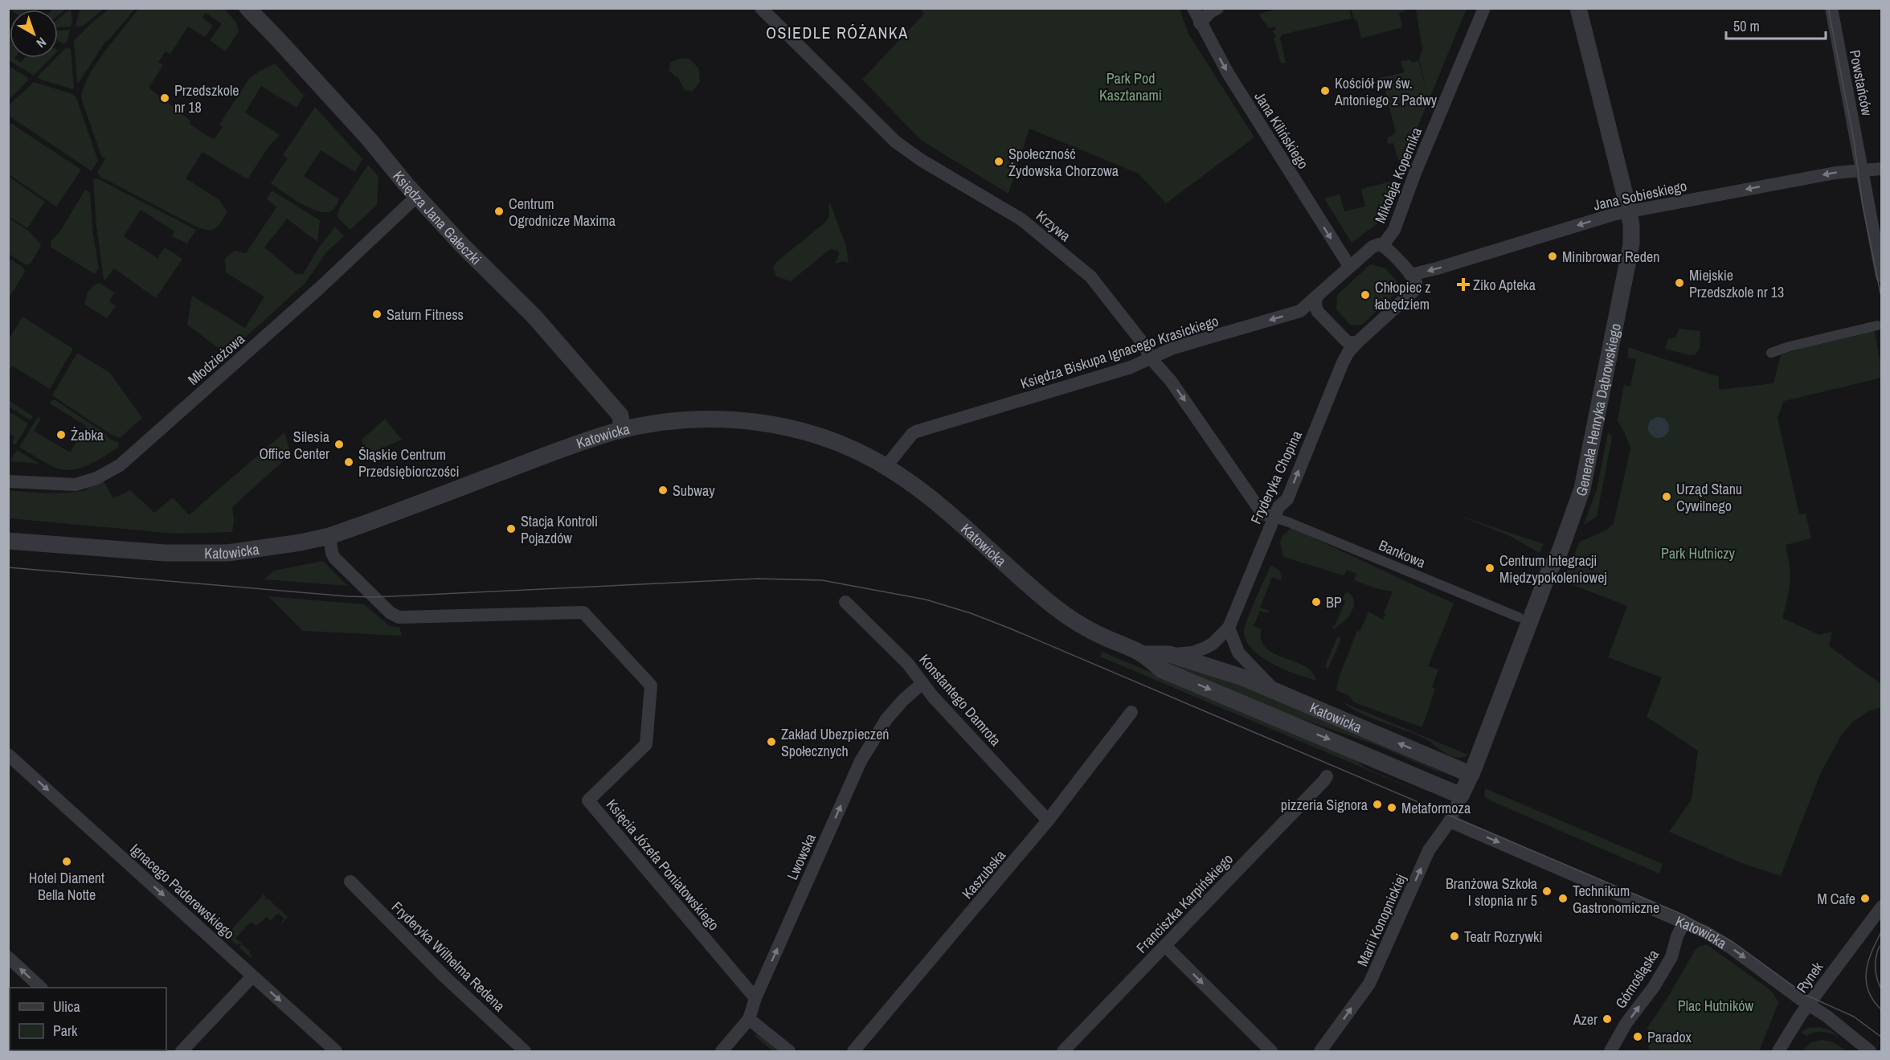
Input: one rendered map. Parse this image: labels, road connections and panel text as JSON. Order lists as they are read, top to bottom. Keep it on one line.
{"streets":{"street":["Powstańców","Jana Kilińskiego","Mikołaja Kopernika","Jana Sobieskiego","Księdza Jana Gałeczki","Krzywa","Księdza Biskupa Ignacego Krasickiego","Młodzieżowa","Generała Henryka Dąbrowskiego","Katowicka","Fryderyka Chopina","Bankowa","Konstantego Damrota","Lwowska","Księcia Józefa Poniatowskiego","Kaszubska","Ignacego Paderewskiego","Franciszka Karpińskiego","Marii Konopnickiej","Fryderyka Wilhelma Redena","Rynek","Górnośląska"]},"crossings":[["Powstańców","Jana Sobieskiego"],["Jana Kilińskiego","Księdza Biskupa Ignacego Krasickiego"],["Mikołaja Kopernika","Księdza Biskupa Ignacego Krasickiego"],["Jana Sobieskiego","Generała Henryka Dąbrowskiego"],["Jana Sobieskiego","Fryderyka Chopina"],["Księdza Jana Gałeczki","Młodzieżowa"],["Księdza Jana Gałeczki","Katowicka"],["Krzywa","Księdza Biskupa Ignacego Krasickiego"],["Krzywa","Fryderyka Chopina"],["Krzywa","Bankowa"],["Księdza Biskupa Ignacego Krasickiego","Katowicka"],["Generała Henryka Dąbrowskiego","Katowicka"],["Generała Henryka Dąbrowskiego","Marii Konopnickiej"],["Katowicka","Księcia Józefa Poniatowskiego"],["Katowicka","Marii Konopnickiej"],["Katowicka","Rynek"],["Katowicka","Górnośląska"],["Fryderyka Chopina","Bankowa"],["Konstantego Damrota","Lwowska"],["Konstantego Damrota","Kaszubska"],["Lwowska","Księcia Józefa Poniatowskiego"]],"one_way":["Jana Kilińskiego","Jana Sobieskiego","Fryderyka Chopina","Lwowska","Ignacego Paderewskiego","Marii Konopnickiej","Górnośląska"],"districts":["OSIEDLE RÓŻANKA"],"parks":["Park Pod Kasztanami","Park Hutniczy","Plac Hutników"],"places":{"other":["Kościół pw św. Antoniego z Padwy","Przedszkole nr 18","Społeczność Żydowska Chorzowa","Centrum Ogrodnicze Maxima","Minibrowar Reden","Miejskie Przedszkole nr 13","Chłopiec z łabędziem","Saturn Fitness","Żabka","Silesia Office Center","Śląskie Centrum Przedsiębiorczości","Subway","Urząd Stanu Cywilnego","Stacja Kontroli Pojazdów","Centrum Integracji Międzypokoleniowej","BP","Zakład Ubezpieczeń Społecznych","pizzeria Signora","Metaformoza","Hotel Diament Bella Notte","Branżowa Szkoła I stopnia nr 5","Technikum Gastronomiczne","M Cafe","Teatr Rozrywki","Azer","Paradox"],"health":["Ziko Apteka"]},"legend":["Ulica","Park"],"scale_bar":"50 m","north":"bottom right"}
